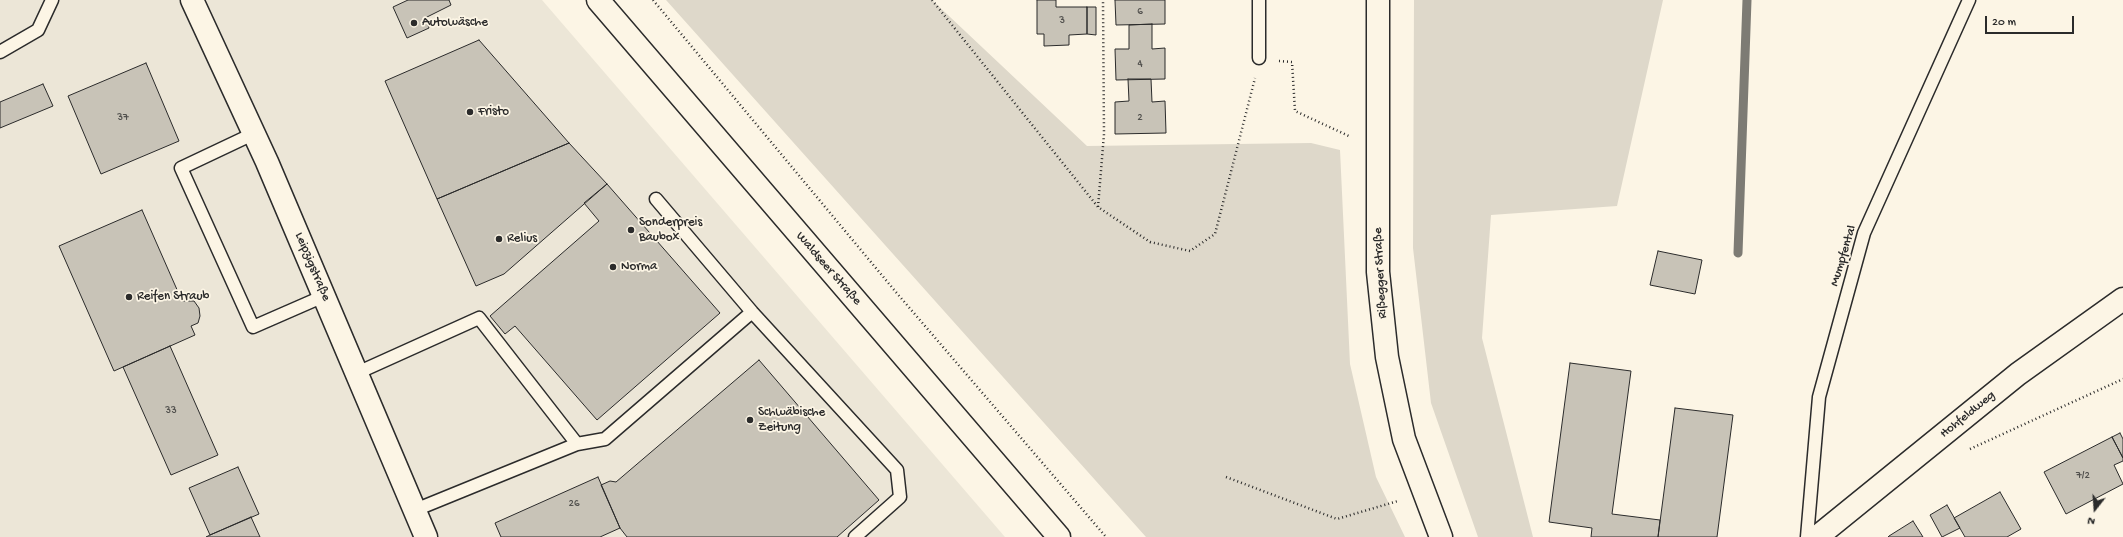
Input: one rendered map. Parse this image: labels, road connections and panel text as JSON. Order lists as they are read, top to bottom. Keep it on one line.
{"streets":{"street":["Leipzigstraße","Waldseer Straße","Rißegger Straße","Hohfeldweg"],"lane":["Mumpfental"]},"places":["Autowäsche","Fristo","Sonderpreis Baubox","Relius","Norma","Reifen Straub","Schwäbische Zeitung"],"house_numbers":["6","3","4","37","2","33","7/2","26"],"scale_bar":"20 m","north":"bottom"}
